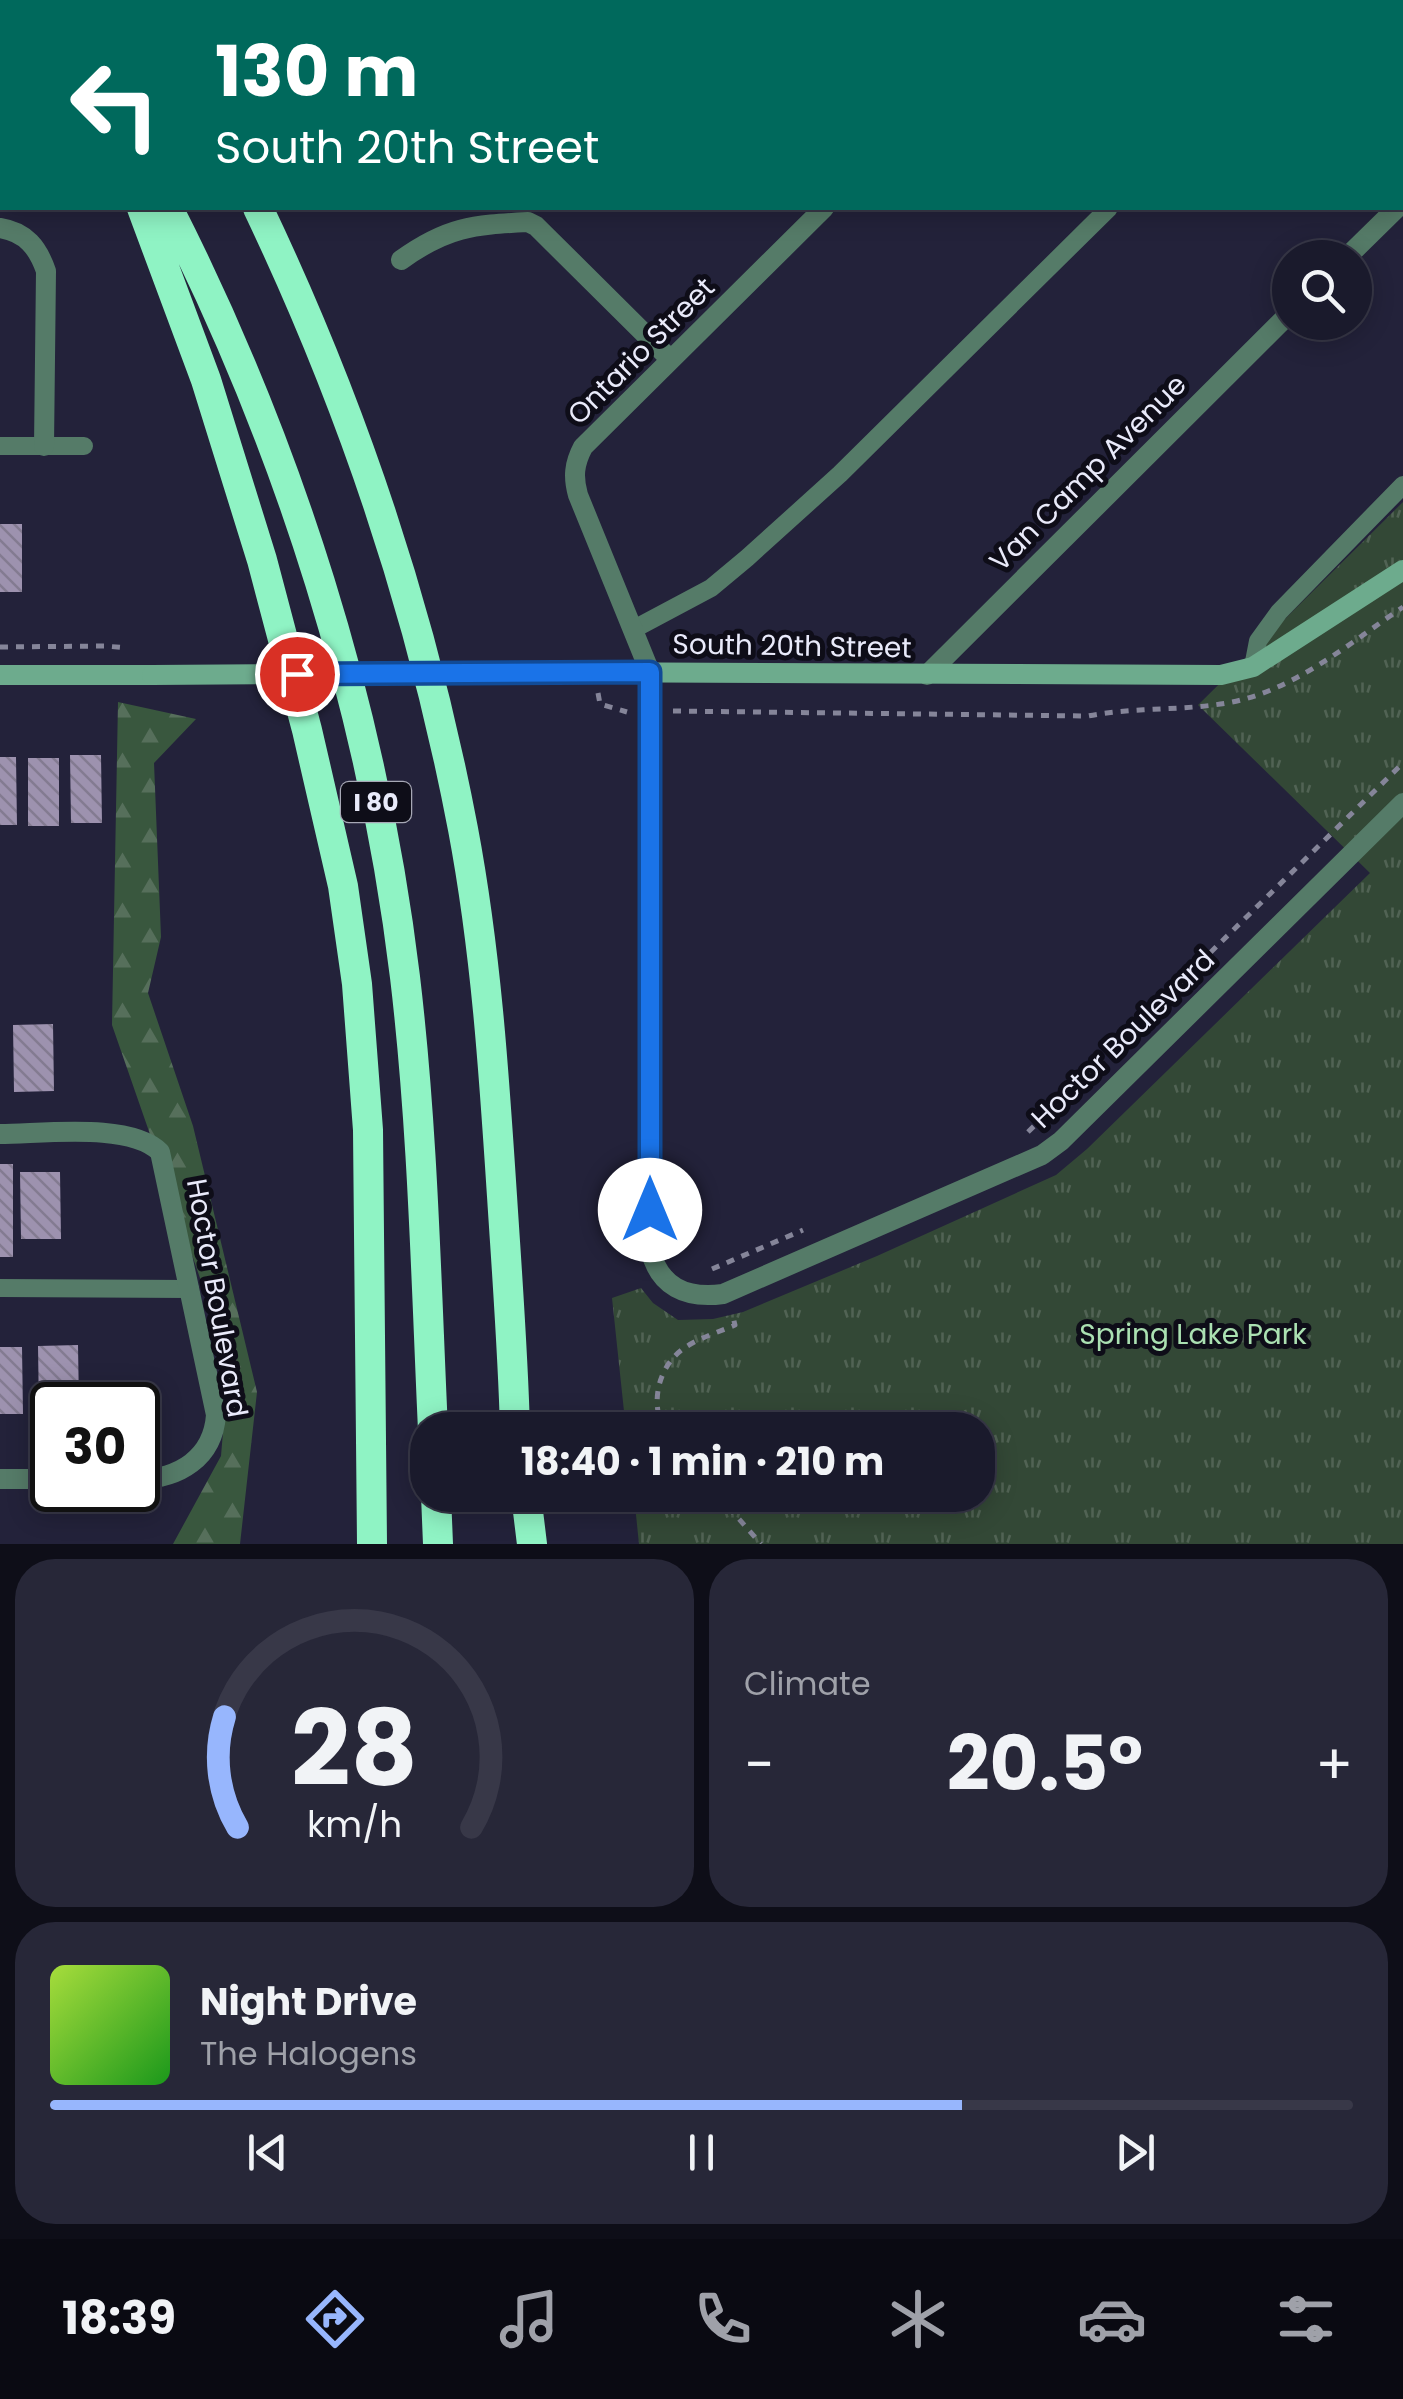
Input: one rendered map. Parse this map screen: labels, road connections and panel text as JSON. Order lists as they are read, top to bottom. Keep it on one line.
{"streets":{"highway":["I 80"],"street":["Ontario Street","Van Camp Avenue","South 20th Street","Hoctor Boulevard"]},"crossings":[["Ontario Street","South 20th Street"],["Ontario Street","Hoctor Boulevard"],["Van Camp Avenue","South 20th Street"],["South 20th Street","Hoctor Boulevard"]],"parks":["Spring Lake Park"],"page":{"turn":["130 m","South 20th Street"],"limit":"30","trip":"18:40 · 1 min · 210 m","tile":"Climate","heat":["−","20.5°","+"],"song":["Night Drive","The Halogens"],"tabs":"18:39","gauge":["28","km/h"]}}
